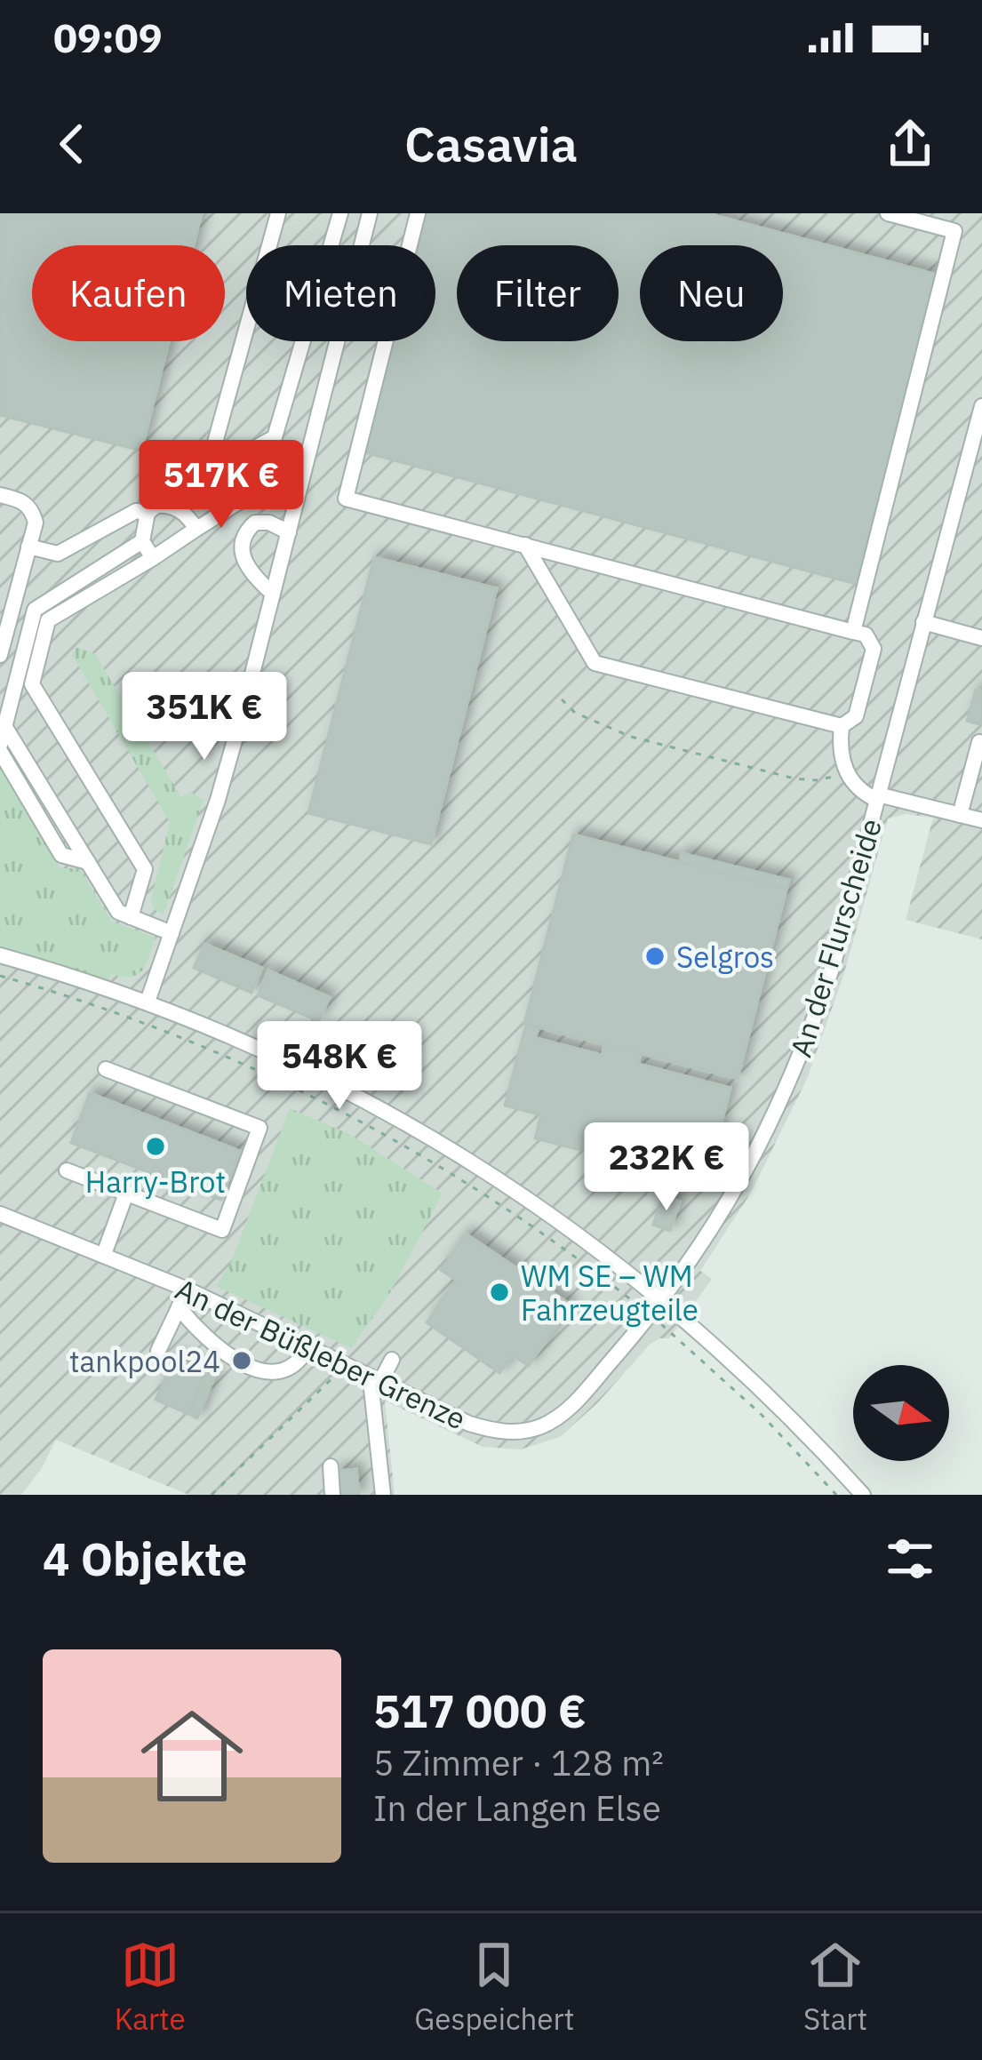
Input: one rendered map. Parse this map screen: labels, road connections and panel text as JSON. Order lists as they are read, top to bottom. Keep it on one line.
{"streets":{"street":["An der Flurscheide","An der Büßleber Grenze"]},"crossings":[["An der Flurscheide","An der Büßleber Grenze"]],"places":["Selgros","Harry-Brot","WM SE – WM Fahrzeugteile","tankpool24"],"north":"right","page":{"status":"09:09","header":"Casavia","chip":["Kaufen","Mieten","Filter","Neu"],"price":["517K €","351K €","548K €","232K €"],"heading":"4 Objekte","list":[{"name":"517 000 €","note":"5 Zimmer · 128 m² · In der Langen Else"}],"tabs":["Karte","Gespeichert","Start"]}}
